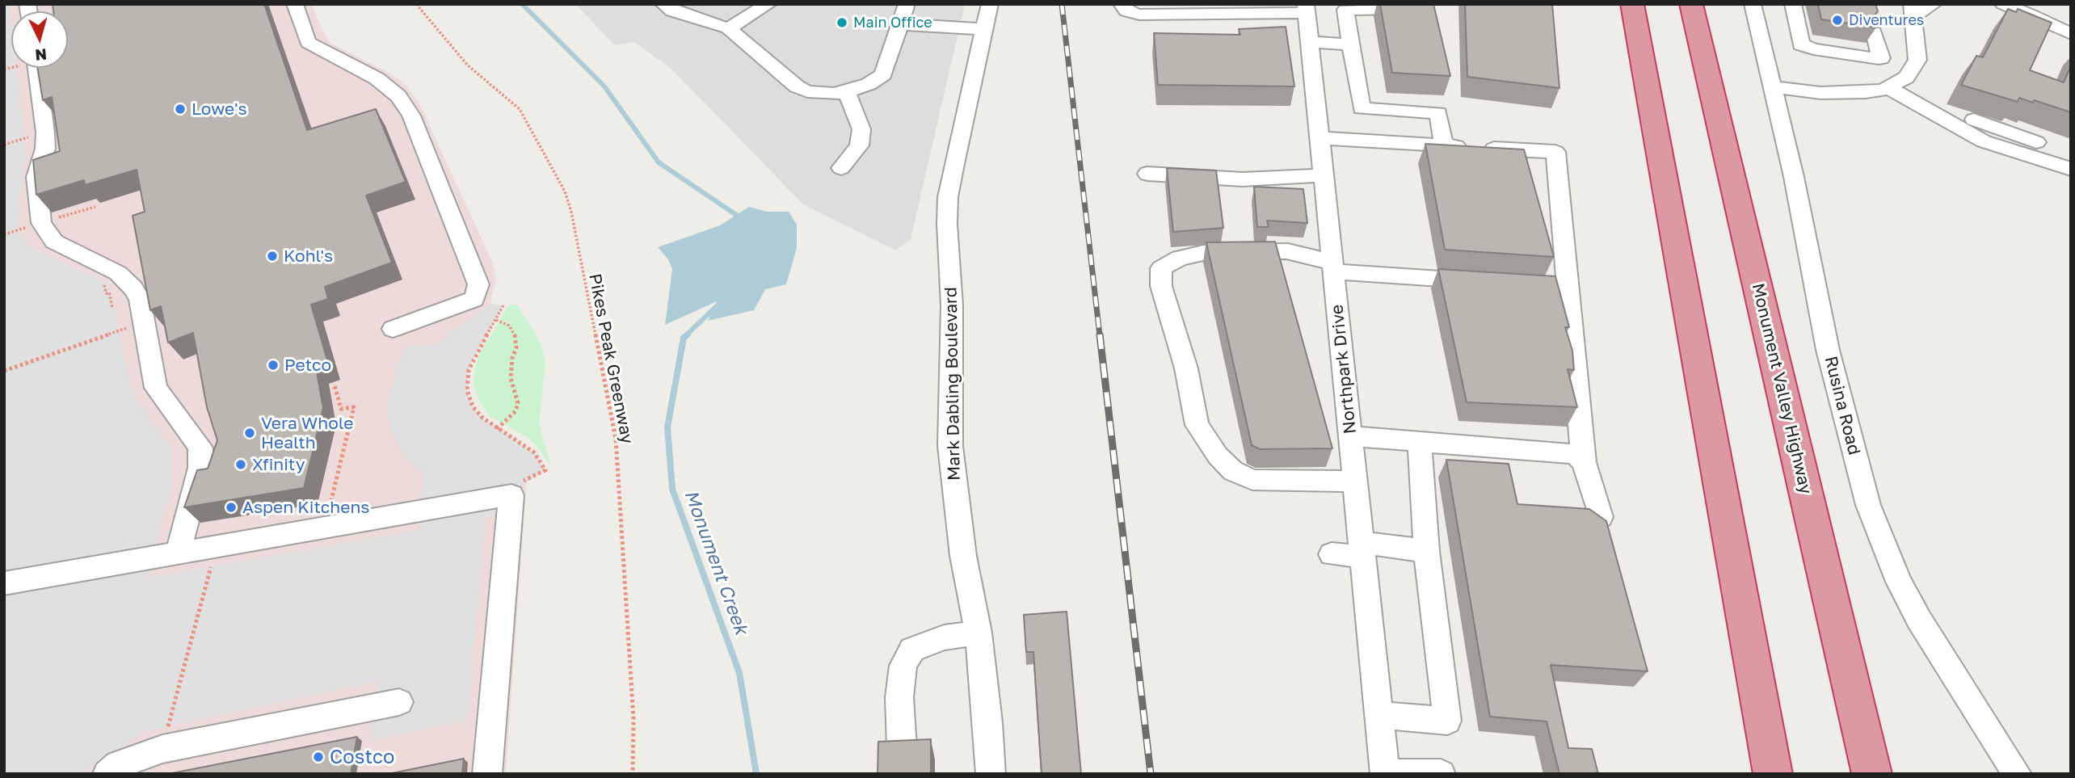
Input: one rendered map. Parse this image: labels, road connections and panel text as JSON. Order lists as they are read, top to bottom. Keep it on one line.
{"streets":{"highway":["Monument Valley Highway"],"street":["Northpark Drive","Mark Dabling Boulevard","Rusina Road"],"path":["Pikes Peak Greenway"]},"water":["Monument Creek"],"places":["Diventures","Main Office","Lowe's","Kohl's","Petco","Vera Whole Health","Xfinity","Aspen Kitchens","Costco"],"north":"bottom"}
